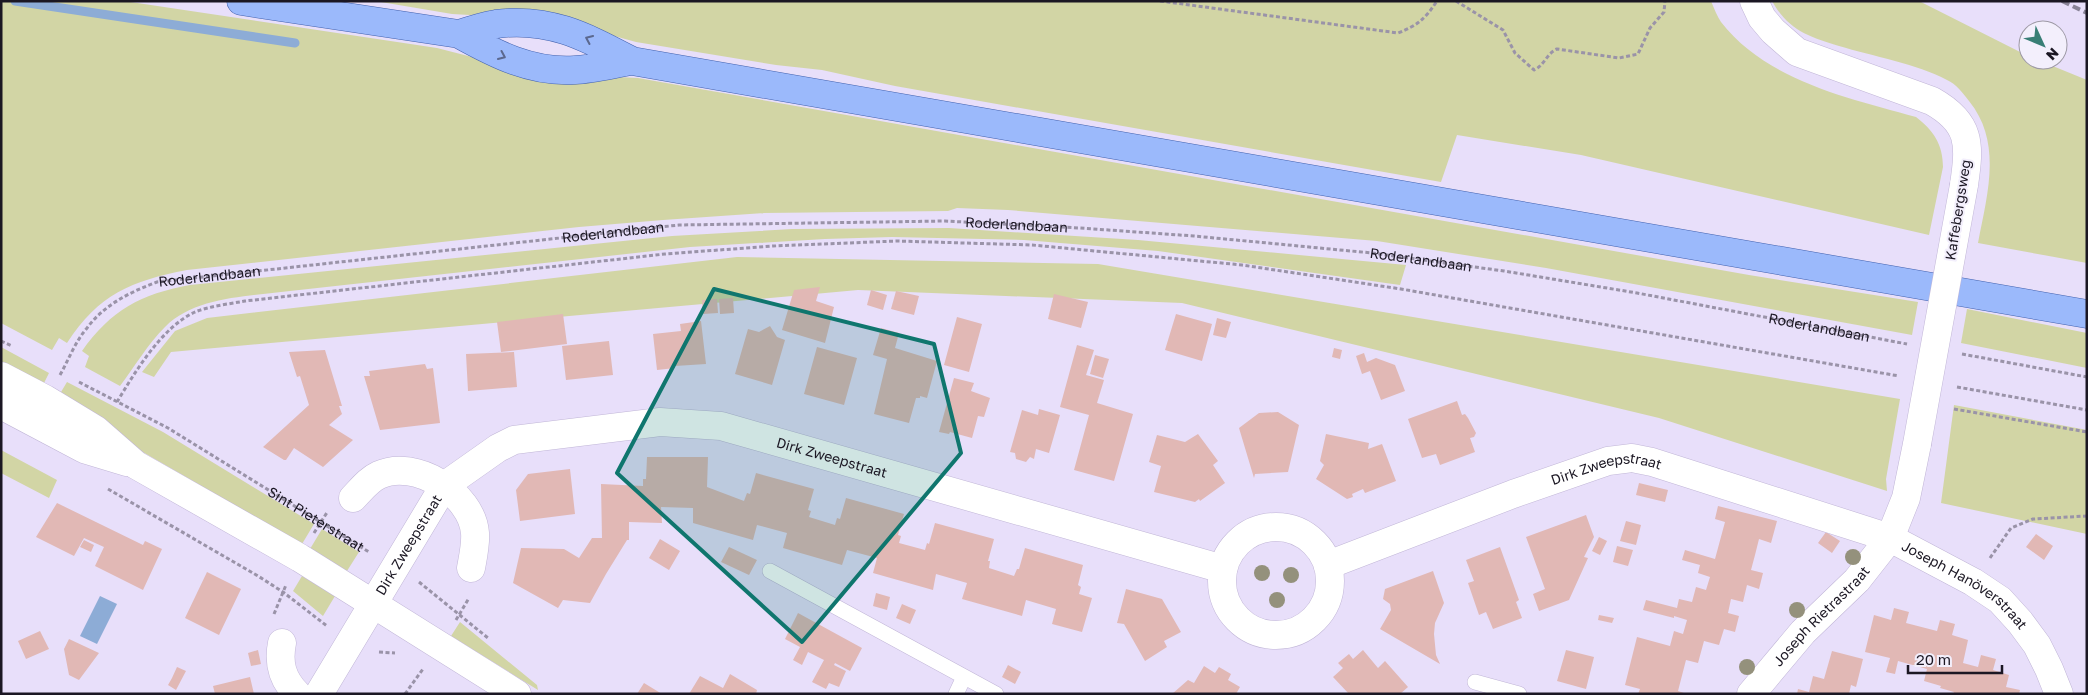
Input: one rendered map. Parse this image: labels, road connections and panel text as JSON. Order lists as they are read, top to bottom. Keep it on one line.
{"streets":{"street":["Kaffebergsweg","Dirk Zweepstraat","Joseph Hanöverstraat","Joseph Rietrastraat"],"path":["Roderlandbaan","Sint Pieterstraat"]},"crossings":[["Kaffebergsweg","Dirk Zweepstraat"],["Kaffebergsweg","Joseph Hanöverstraat"],["Kaffebergsweg","Joseph Rietrastraat"],["Roderlandbaan","Sint Pieterstraat"],["Dirk Zweepstraat","Sint Pieterstraat"],["Dirk Zweepstraat","Joseph Hanöverstraat"],["Dirk Zweepstraat","Joseph Rietrastraat"],["Joseph Hanöverstraat","Joseph Rietrastraat"]],"scale_bar":"20 m","north":"bottom right"}
